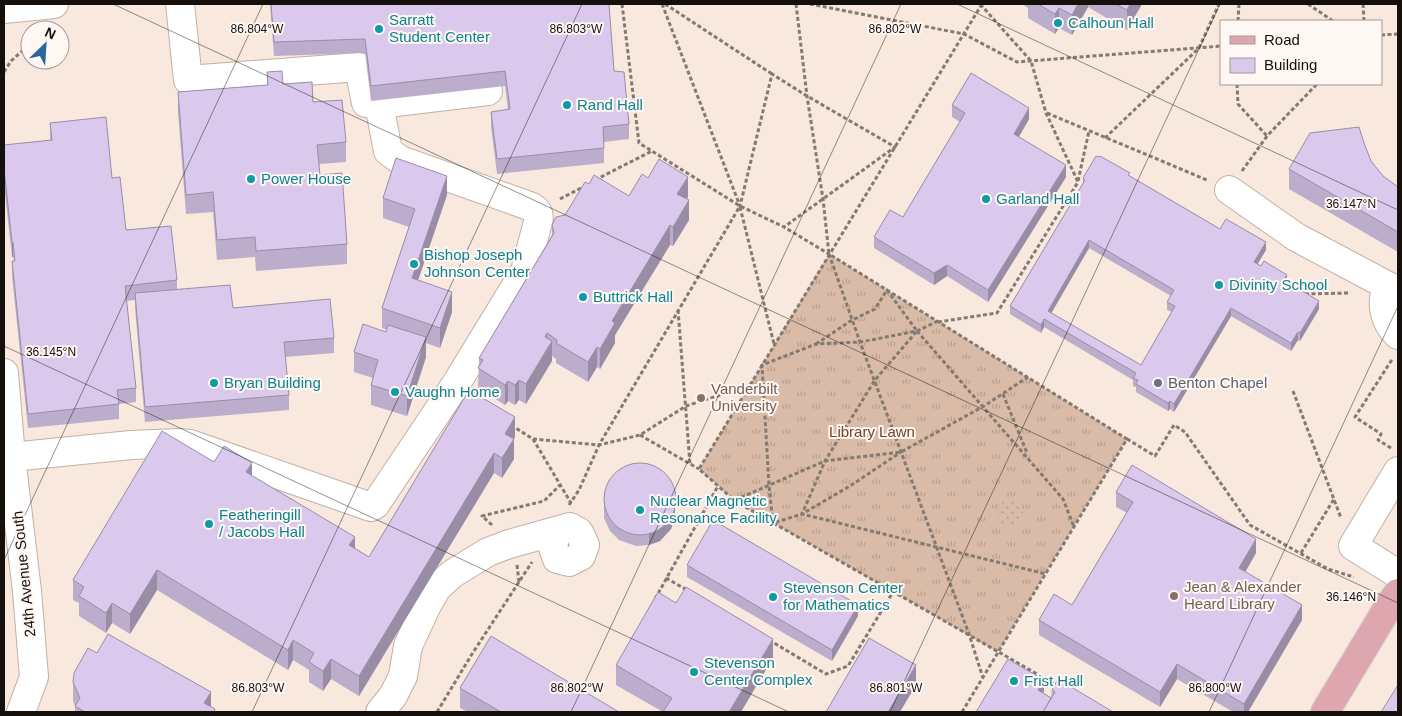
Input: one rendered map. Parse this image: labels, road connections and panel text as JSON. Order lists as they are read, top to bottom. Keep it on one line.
{"streets":{"street":["24th Avenue South"]},"parks":["Library Lawn"],"places":["Calhoun Hall","Sarratt Student Center","Rand Hall","Power House","Garland Hall","Bishop Joseph Johnson Center","Divinity School","Buttrick Hall","Bryan Building","Benton Chapel","Vaughn Home","Vanderbilt University","Nuclear Magnetic Resonance Facility","Featheringill / Jacobs Hall","Jean & Alexander Heard Library","Stevenson Center for Mathematics","Stevenson Center Complex","Frist Hall"],"legend":["Road","Building"],"north":"top right","coordinates":["86.804°W","86.803°W","86.802°W","36.147°N","36.145°N","36.146°N","86.801°W","86.800°W"]}
